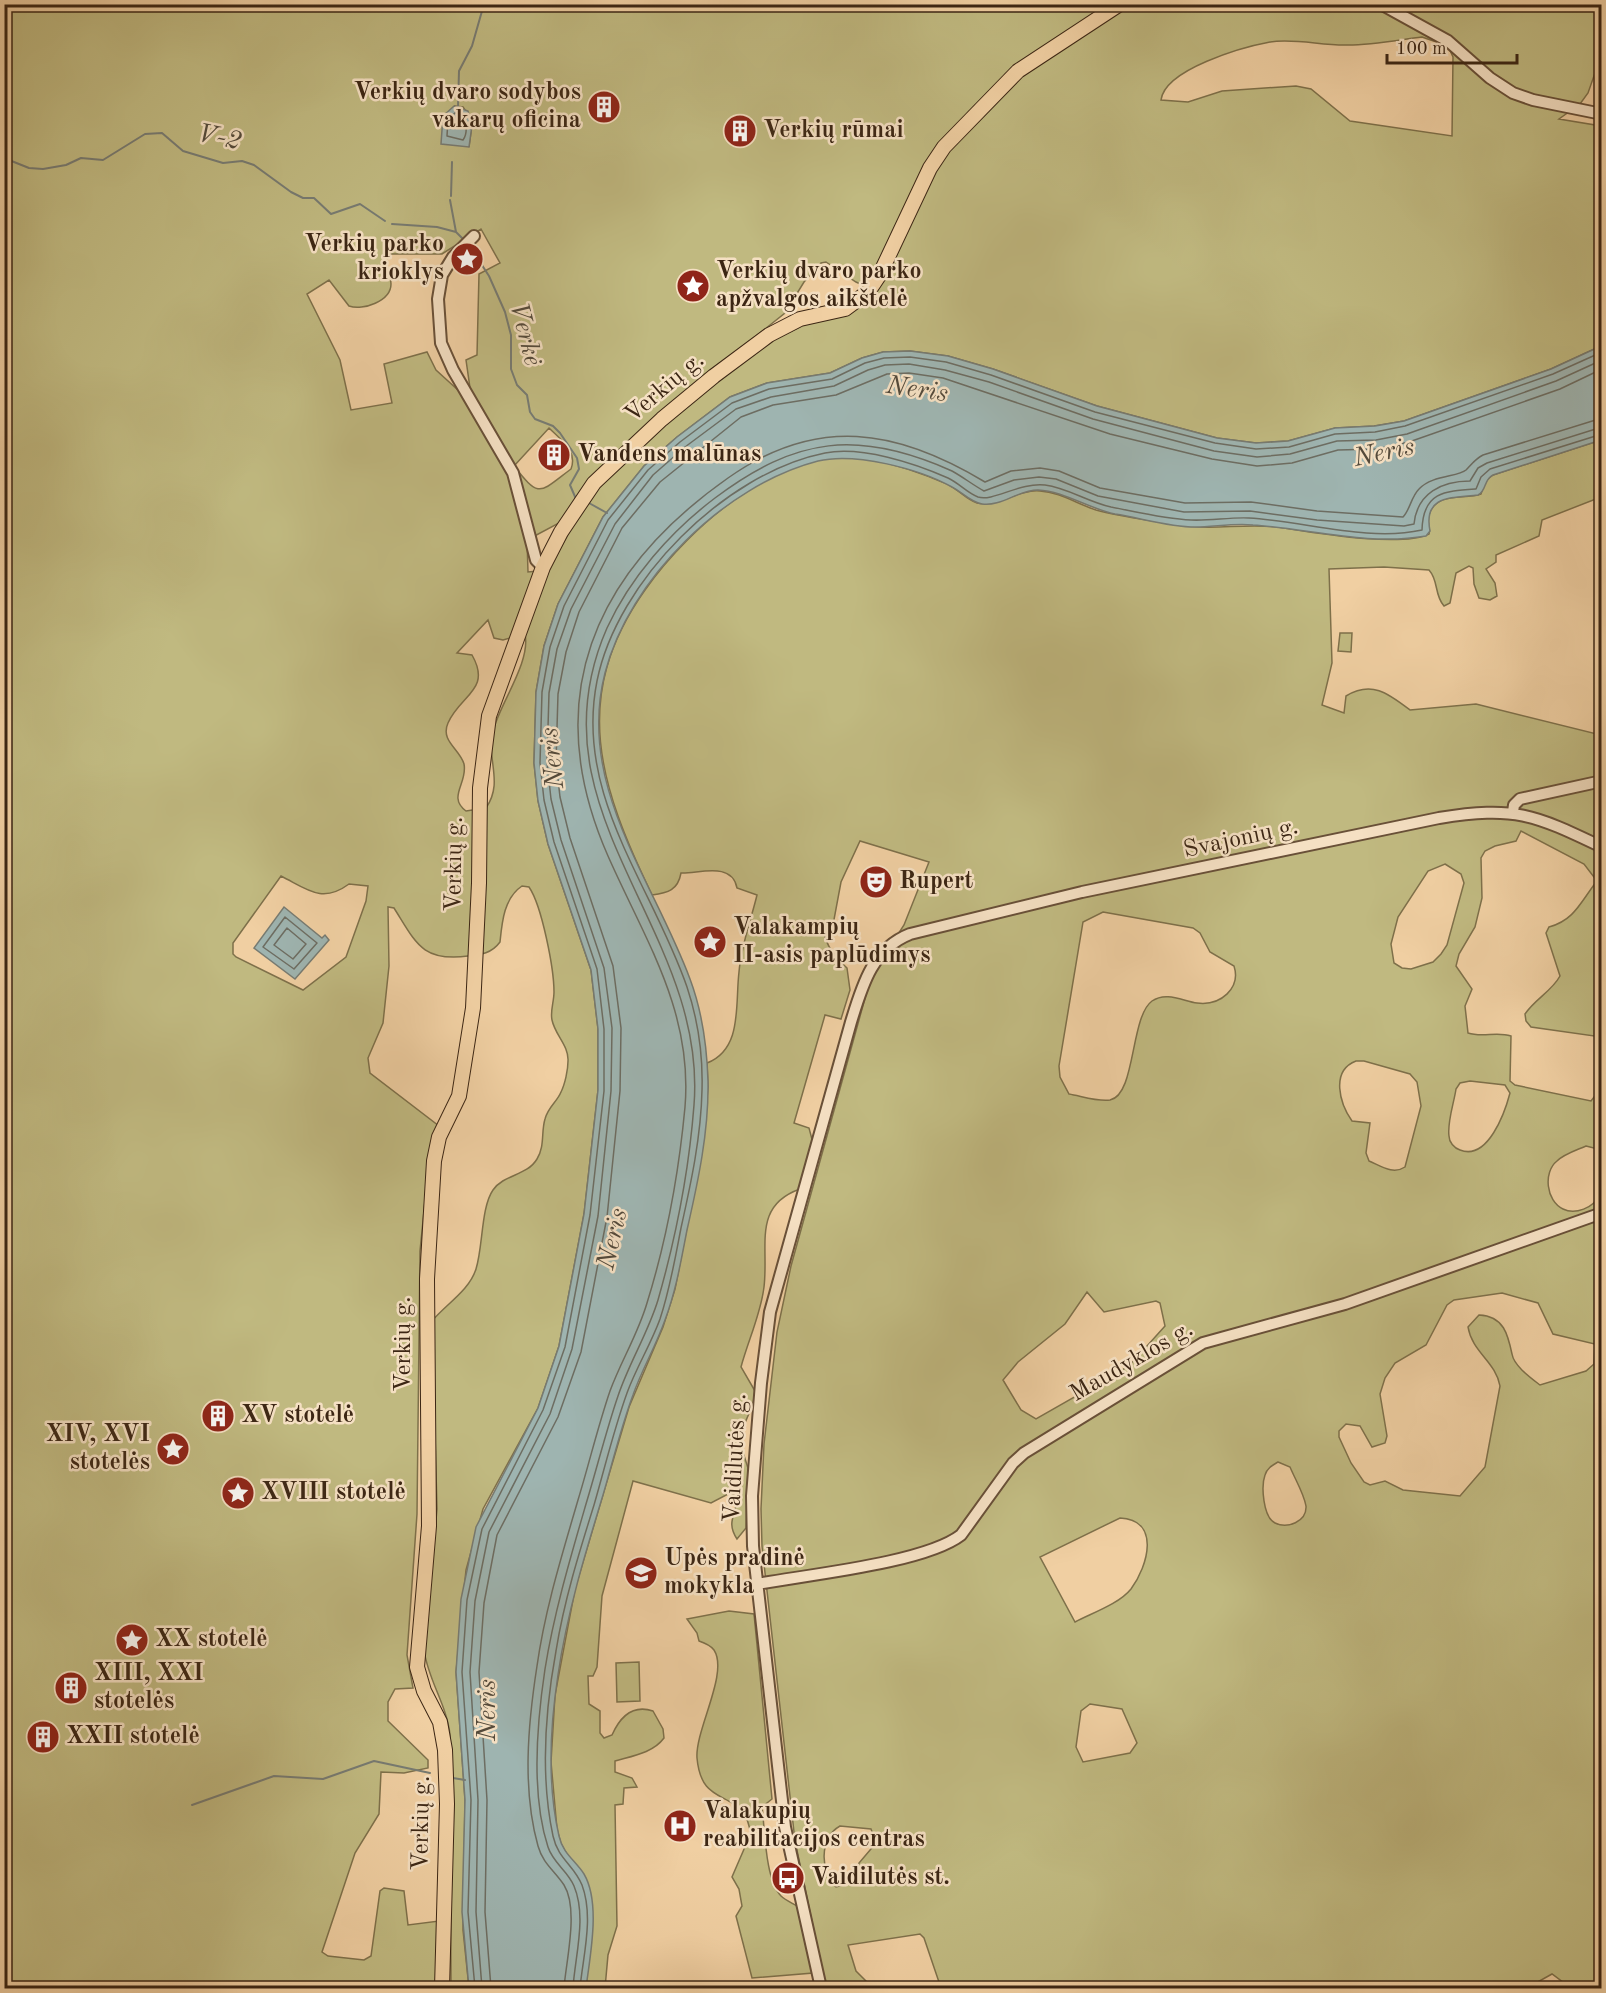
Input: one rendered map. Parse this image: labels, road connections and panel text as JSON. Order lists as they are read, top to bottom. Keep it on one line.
{"streets":{"main road":["Verkių g."],"street":["Svajonių g.","Maudyklos g.","Vaidilutės g."]},"crossings":[["Svajonių g.","Vaidilutės g."],["Maudyklos g.","Vaidilutės g."]],"water":["V-2","Verkė","Neris"],"places":{"building":["Verkių dvaro sodybos vakarų oficina","Verkių rūmai","Vandens malūnas","XV stotelė","XIII, XXI stotelės","XXII stotelė"],"place":["Verkių parko krioklys","Verkių dvaro parko apžvalgos aikštelė","Valakampių II-asis paplūdimys","XIV, XVI stotelės","XVIII stotelė","XX stotelė"],"theatre":["Rupert"],"school or university":["Upės pradinė mokykla"],"hospital":["Valakupių reabilitacijos centras"],"bus stop":["Vaidilutės st."]},"scale_bar":"100 m"}
